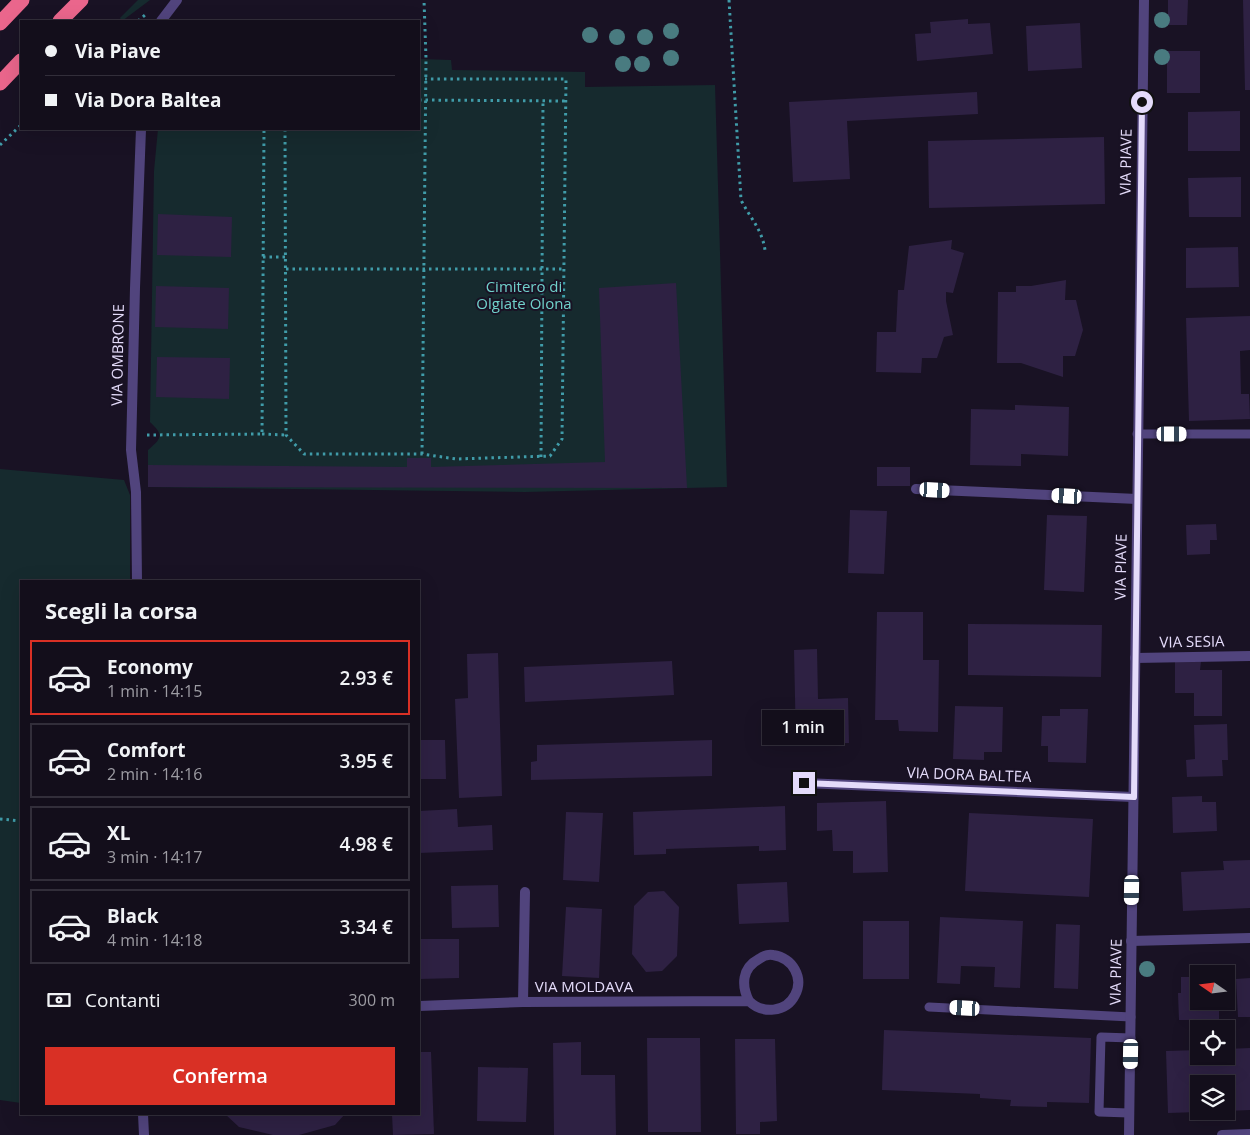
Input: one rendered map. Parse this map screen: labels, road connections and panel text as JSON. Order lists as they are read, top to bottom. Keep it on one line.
{"streets":{"street":["VIA PIAVE","VIA OMBRONE","VIA SESIA","VIA DORA BALTEA","VIA MOLDAVA"]},"crossings":[["VIA PIAVE","VIA SESIA"],["VIA PIAVE","VIA DORA BALTEA"]],"parks":["Cimitero di Olgiate Olona"],"north":"left","page":{"banner":["Via Piave","Via Dora Baltea"],"heading":"Scegli la corsa","list":[{"name":"Economy","note":"1 min · 14:15","value":"2.93 €"},{"name":"Comfort","note":"2 min · 14:16","value":"3.95 €"},{"name":"XL","note":"3 min · 14:17","value":"4.98 €"},{"name":"Black","note":"4 min · 14:18","value":"3.34 €"}],"bubble":"1 min","pay":["Contanti","300 m"],"buttons":"Conferma"}}
